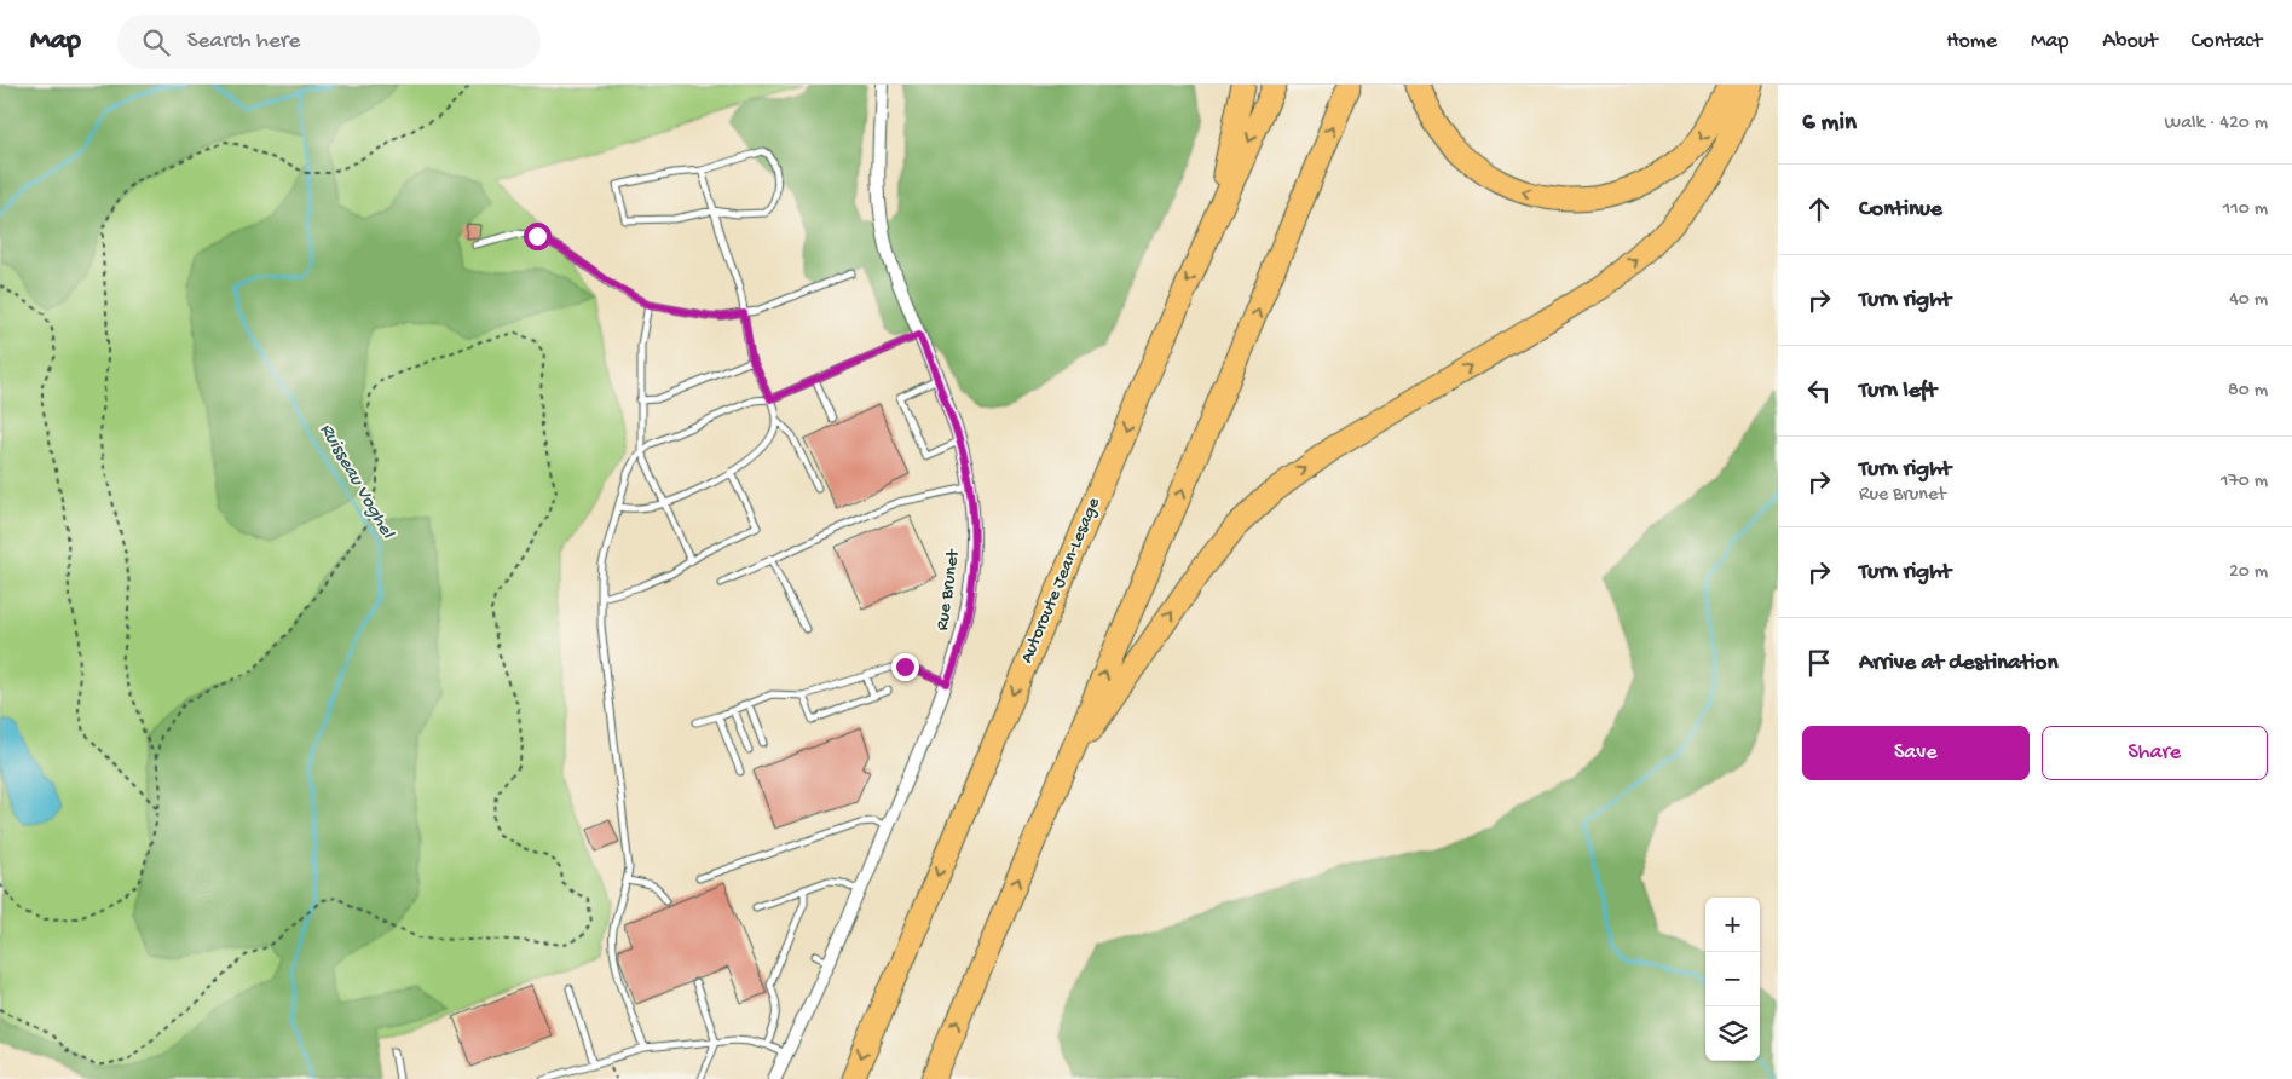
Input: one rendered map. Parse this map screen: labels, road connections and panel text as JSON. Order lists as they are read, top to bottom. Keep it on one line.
{"streets":{"highway":["Autoroute Jean-Lesage"],"street":["Rue Brunet"]},"water":["Ruisseau Voghel"],"page":{"header":"Map","search":"Search here","nav":["Home","Map","About","Contact"],"heading":["6 min","Walk · 420 m"],"list":[["Continue","110 m"],["Turn right","40 m"],["Turn left","80 m"],["Turn right","Rue Brunet","170 m"],["Turn right","20 m"],"Arrive at destination"],"buttons":["Save","Share"],"map_buttons":["+","−"]}}
